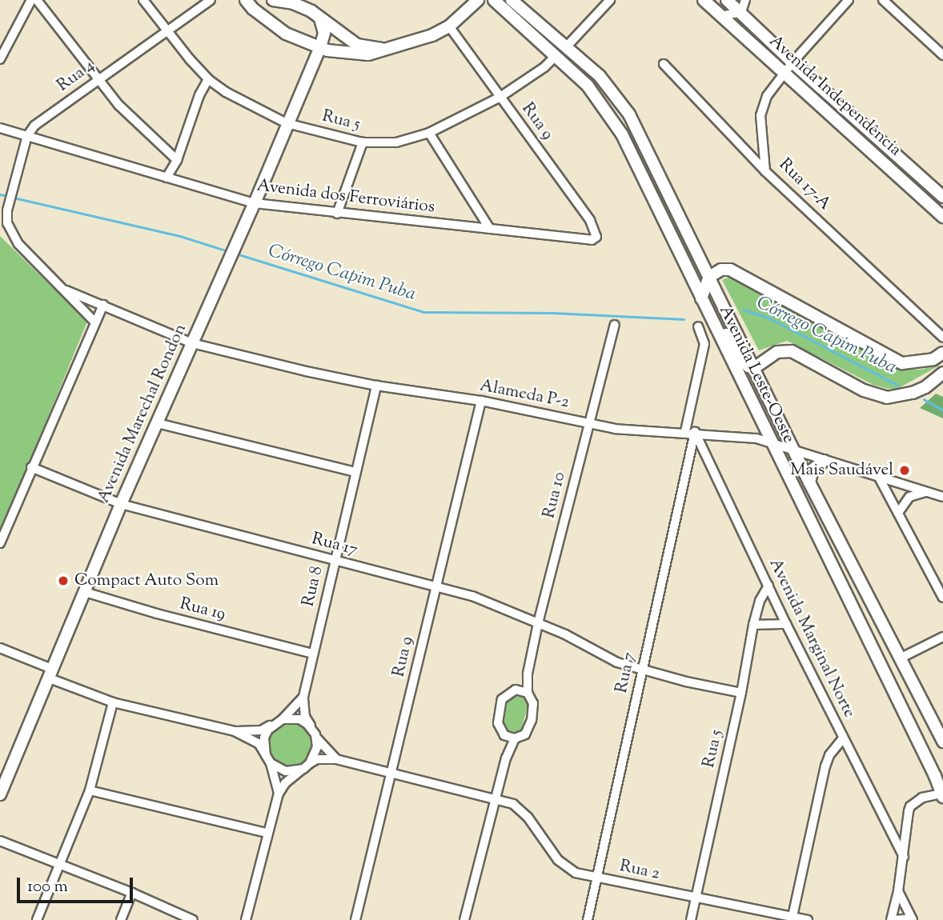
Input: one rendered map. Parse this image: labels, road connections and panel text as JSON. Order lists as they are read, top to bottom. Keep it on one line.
{"streets":{"main road":["Avenida Independência","Avenida Leste-Oeste","Avenida Marechal Rondon"],"street":["Rua 4","Rua 5","Rua 9","Rua 17-A","Avenida dos Ferroviários","Alameda P-2","Rua 10","Rua 17","Rua 8","Rua 19","Avenida Marginal Norte","Rua 7","Rua 2"]},"crossings":[["Rua 4","Rua 5"],["Rua 4","Avenida dos Ferroviários"],["Rua 4","Alameda P-2"],["Avenida Independência","Rua 17-A"],["Rua 5","Rua 9"],["Rua 5","Avenida Leste-Oeste"],["Rua 5","Avenida Marechal Rondon"],["Rua 5","Avenida Marginal Norte"],["Rua 5","Rua 2"],["Rua 9","Avenida dos Ferroviários"],["Rua 9","Alameda P-2"],["Rua 9","Rua 17"],["Rua 9","Rua 2"],["Avenida dos Ferroviários","Avenida Marechal Rondon"],["Avenida Leste-Oeste","Alameda P-2"],["Alameda P-2","Avenida Marechal Rondon"],["Alameda P-2","Rua 10"],["Alameda P-2","Rua 8"],["Alameda P-2","Avenida Marginal Norte"],["Alameda P-2","Rua 7"],["Avenida Marechal Rondon","Rua 17"],["Avenida Marechal Rondon","Rua 19"],["Rua 10","Rua 17"],["Rua 17","Rua 8"],["Rua 8","Rua 19"],["Avenida Marginal Norte","Rua 7"],["Rua 7","Rua 2"]],"water":["Córrego Capim Puba"],"places":["Mais Saudável","Compact Auto Som"],"scale_bar":"100 m"}
